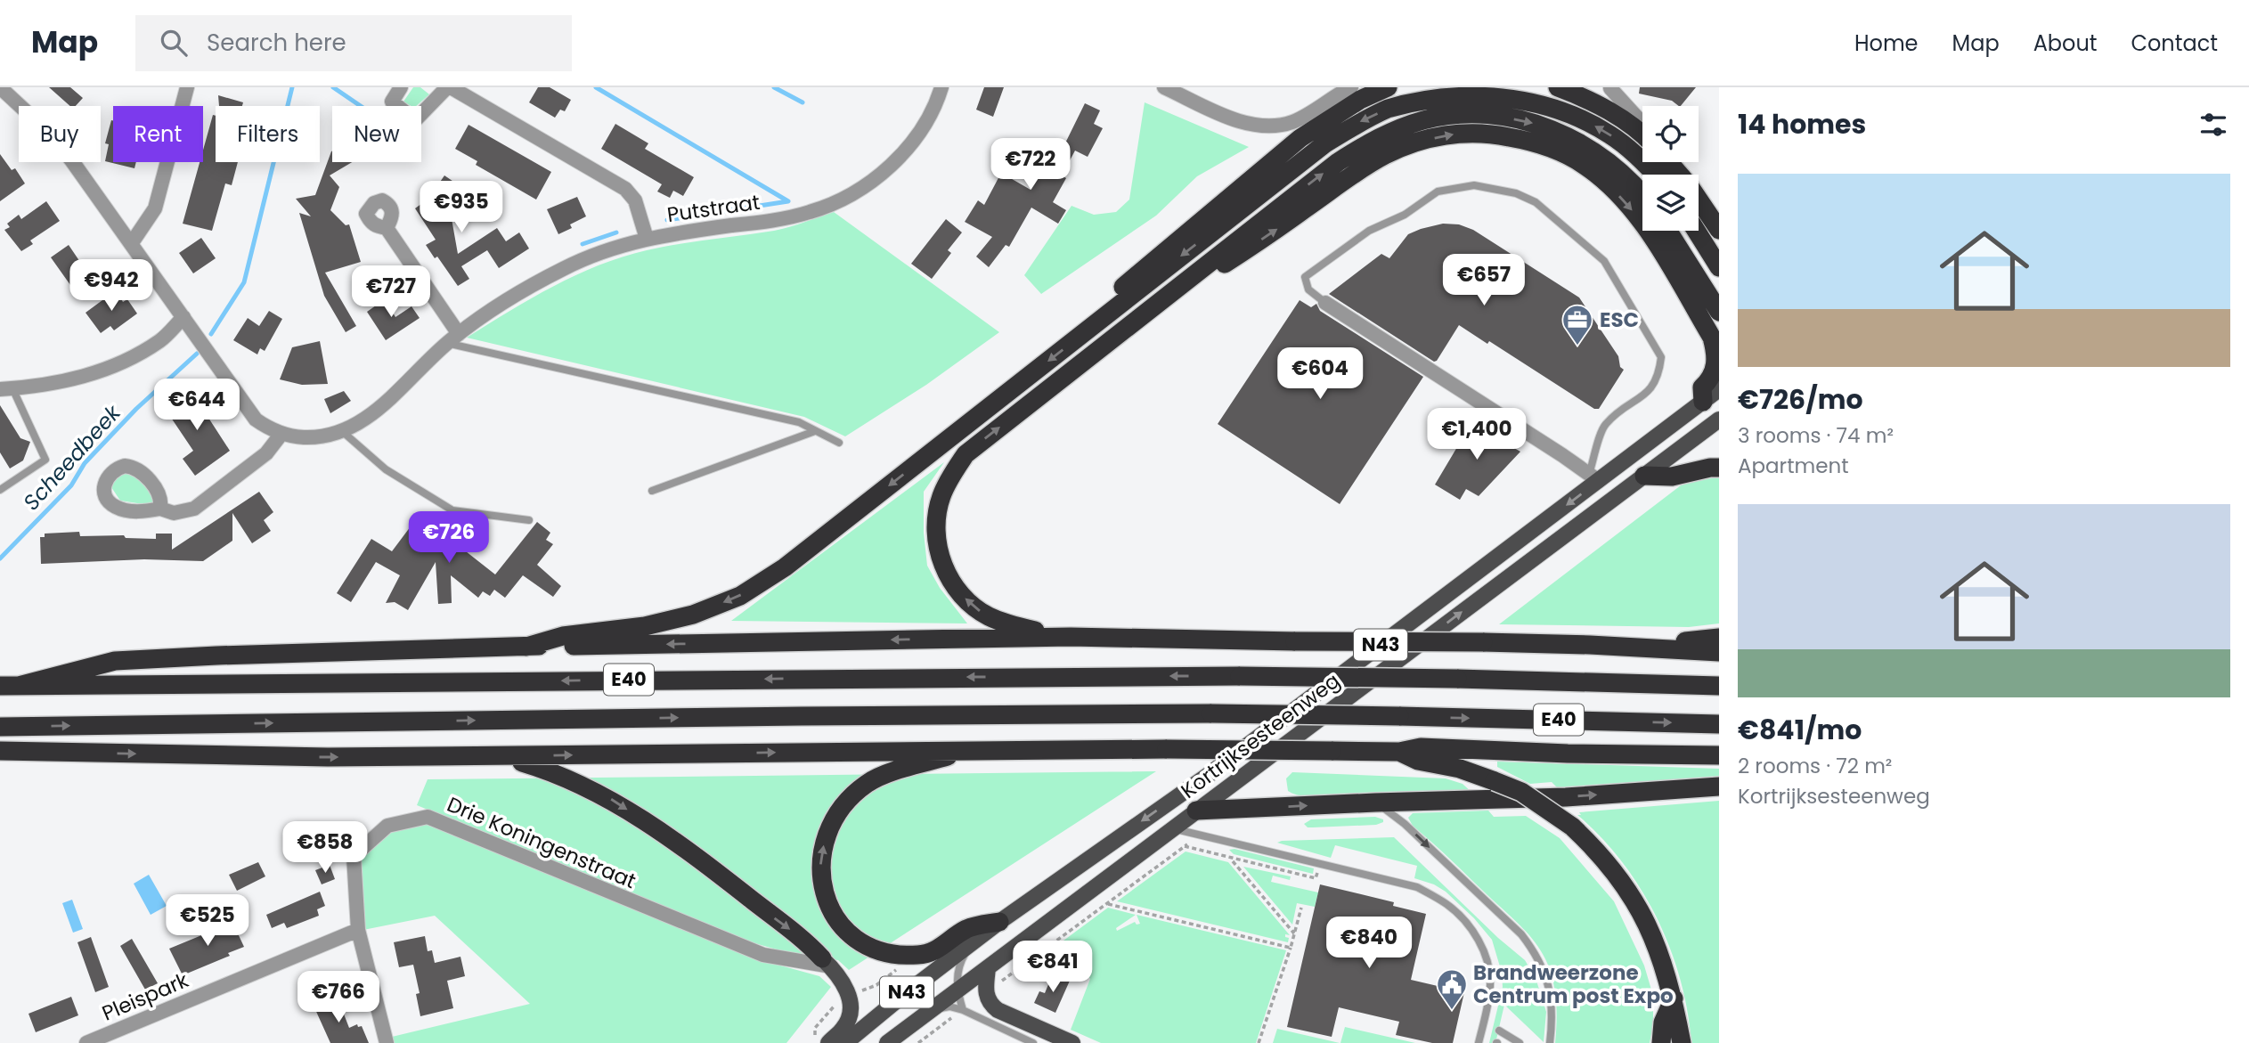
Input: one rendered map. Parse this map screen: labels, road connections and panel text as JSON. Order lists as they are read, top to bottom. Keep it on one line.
{"streets":{"highway":["E40"],"main road":["N43","Kortrijksesteenweg"],"street":["Putstraat","Drie Koningenstraat","Pleispark"]},"crossings":[["Drie Koningenstraat","Pleispark"]],"water":["Scheedbeek"],"places":{"office":["ESC"],"public building":["Brandweerzone Centrum post Expo"]},"page":{"header":"Map","search":"Search here","nav":["Home","Map","About","Contact"],"heading":"14 homes","chip":["Buy","Rent","Filters","New"],"price":["€722","€935","€657","€942","€727","€604","€644","€1,400","€726","€858","€525","€840","€841","€766"],"list":[{"name":"€726/mo","note":"3 rooms · 74 m² · Apartment"},{"name":"€841/mo","note":"2 rooms · 72 m² · Kortrijksesteenweg"}]}}
